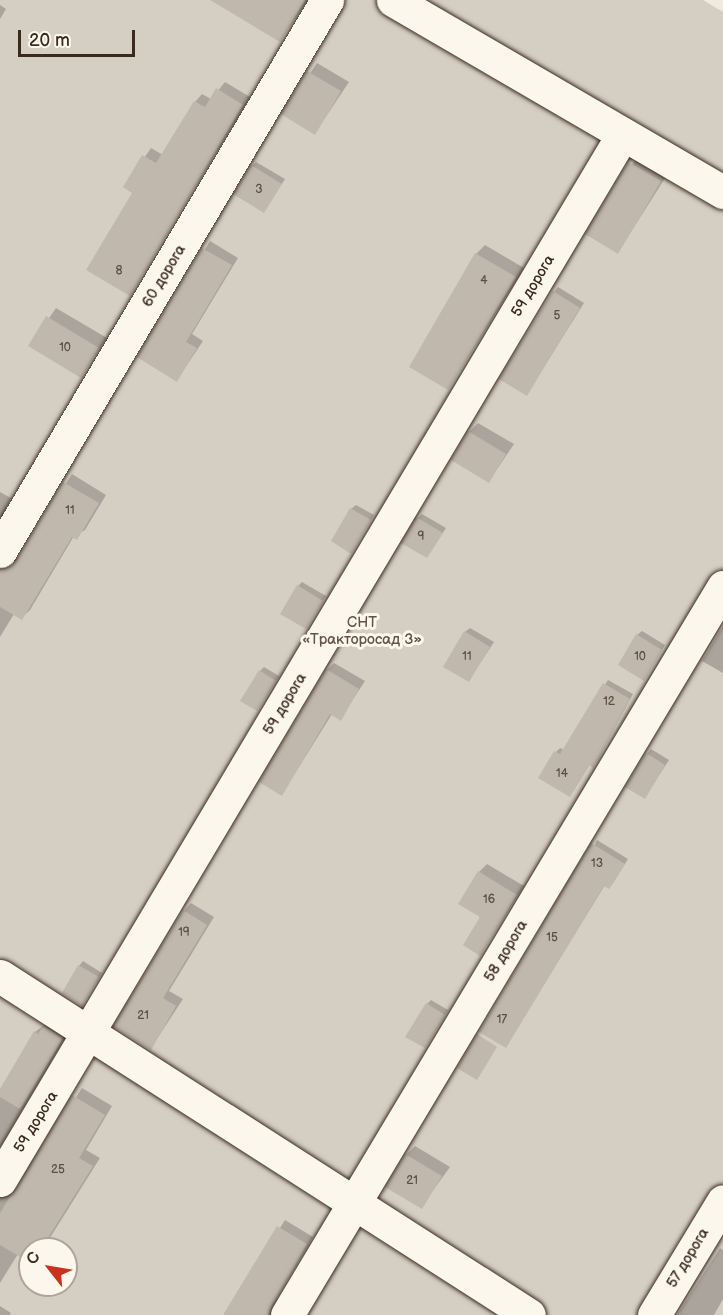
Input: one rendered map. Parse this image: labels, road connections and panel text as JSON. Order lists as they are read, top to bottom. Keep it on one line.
{"streets":{"street":["60 дорога","59 дорога","58 дорога","57 дорога"]},"parks":["СНТ «Тракторосад 3»"],"house_numbers":["3","8","4","5","10","11","9","11","10","12","14","13","16","19","15","21","17","25","21"],"scale_bar":"20 m","north":"top left"}
